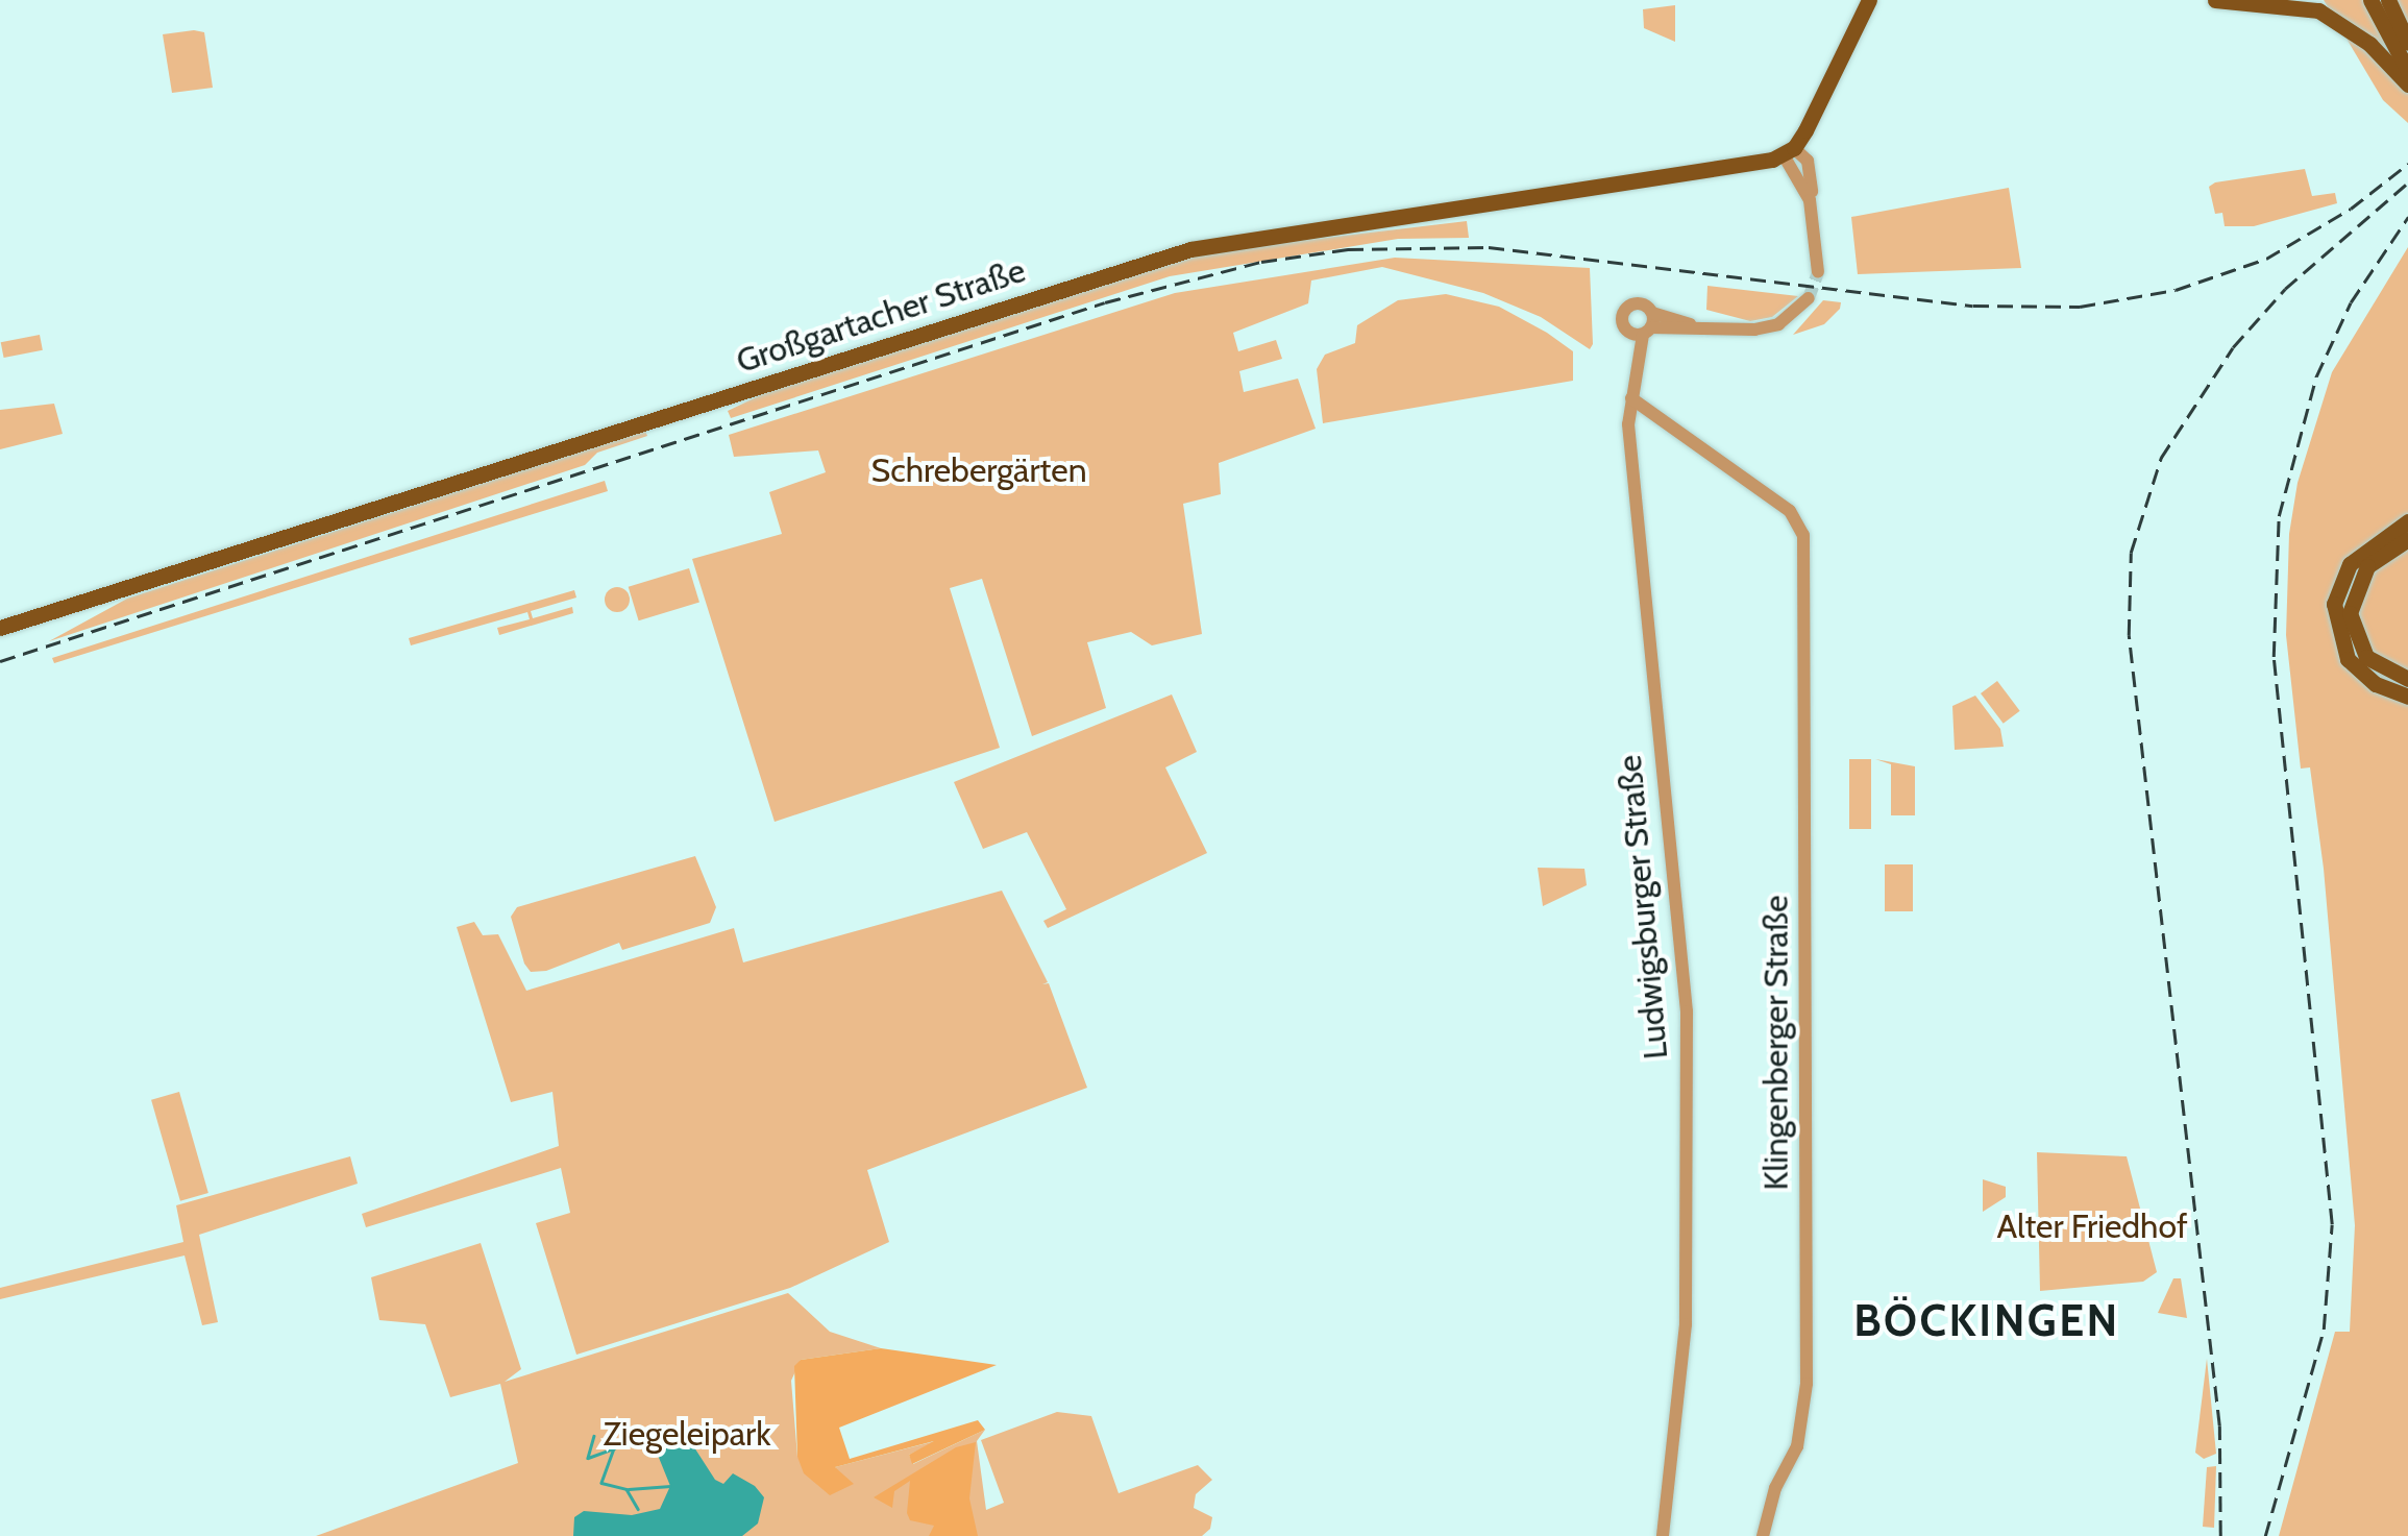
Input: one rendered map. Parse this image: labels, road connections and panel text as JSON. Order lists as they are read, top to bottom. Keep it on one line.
{"streets":{"main road":["Großgartacher Straße"],"street":["Ludwigsburger Straße","Klingenberger Straße"]},"crossings":[["Ludwigsburger Straße","Klingenberger Straße"]],"districts":["BÖCKINGEN"],"parks":["Schrebergärten","Alter Friedhof","Ziegeleipark"]}
